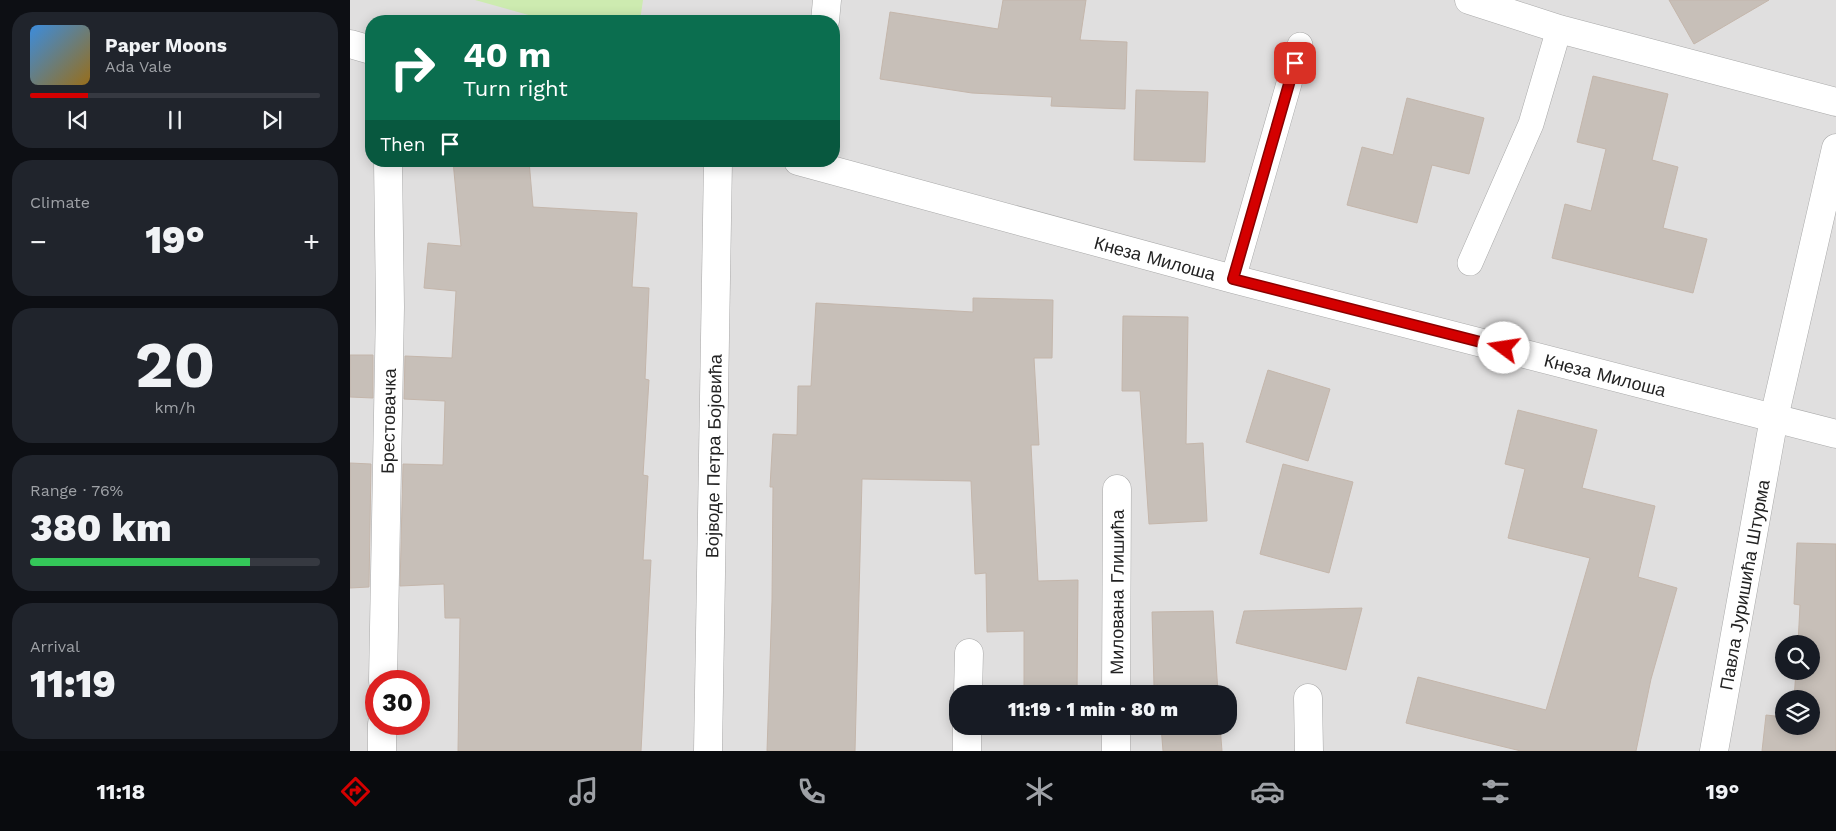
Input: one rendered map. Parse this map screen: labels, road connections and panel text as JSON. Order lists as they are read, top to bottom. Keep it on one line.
{"streets":{"street":["Кнеза Милоша","Брестовачка","Војводе Петра Бојовића","Павла Јуришића Штурма","Милована Глишића"]},"crossings":[["Кнеза Милоша","Павла Јуришића Штурма"]],"page":{"turn":["40 m","Turn right"],"song":["Paper Moons","Ada Vale"],"then":"Then","tile":["Climate",["20","km/h"],["Range · 76%","380 km"],["Arrival","11:19"]],"heat":["−","19°","+"],"limit":"30","trip":"11:19 · 1 min · 80 m","tabs":["11:18","19°"]}}
